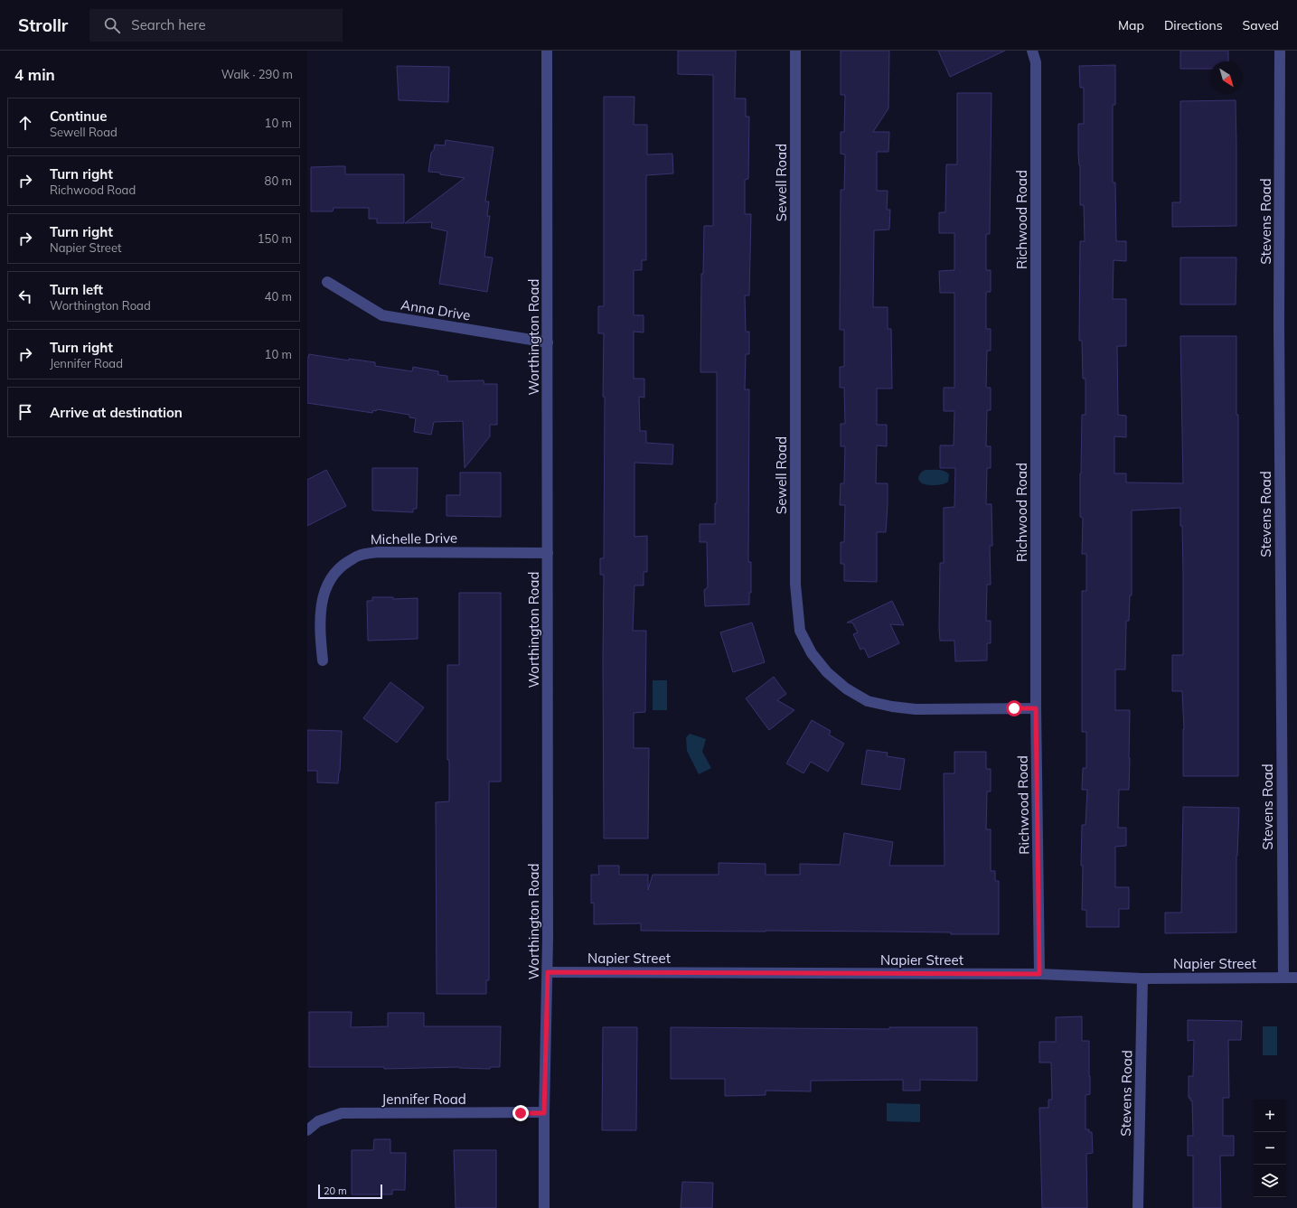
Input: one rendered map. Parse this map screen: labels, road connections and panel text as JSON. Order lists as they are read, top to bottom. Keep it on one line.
{"streets":{"street":["Sewell Road","Richwood Road","Stevens Road","Anna Drive","Worthington Road","Michelle Drive","Napier Street","Jennifer Road"]},"crossings":[["Sewell Road","Richwood Road"],["Richwood Road","Napier Street"],["Stevens Road","Napier Street"],["Anna Drive","Worthington Road"],["Worthington Road","Michelle Drive"],["Worthington Road","Napier Street"],["Worthington Road","Jennifer Road"]],"scale_bar":"20 m","north":"bottom right","page":{"header":"Strollr","search":"Search here","nav":["Map","Directions","Saved"],"heading":["4 min","Walk · 290 m"],"list":[["Continue","Sewell Road","10 m"],["Turn right","Richwood Road","80 m"],["Turn right","Napier Street","150 m"],["Turn left","Worthington Road","40 m"],["Turn right","Jennifer Road","10 m"],"Arrive at destination"],"map_buttons":["+","−"],"scale":"20 m"}}
